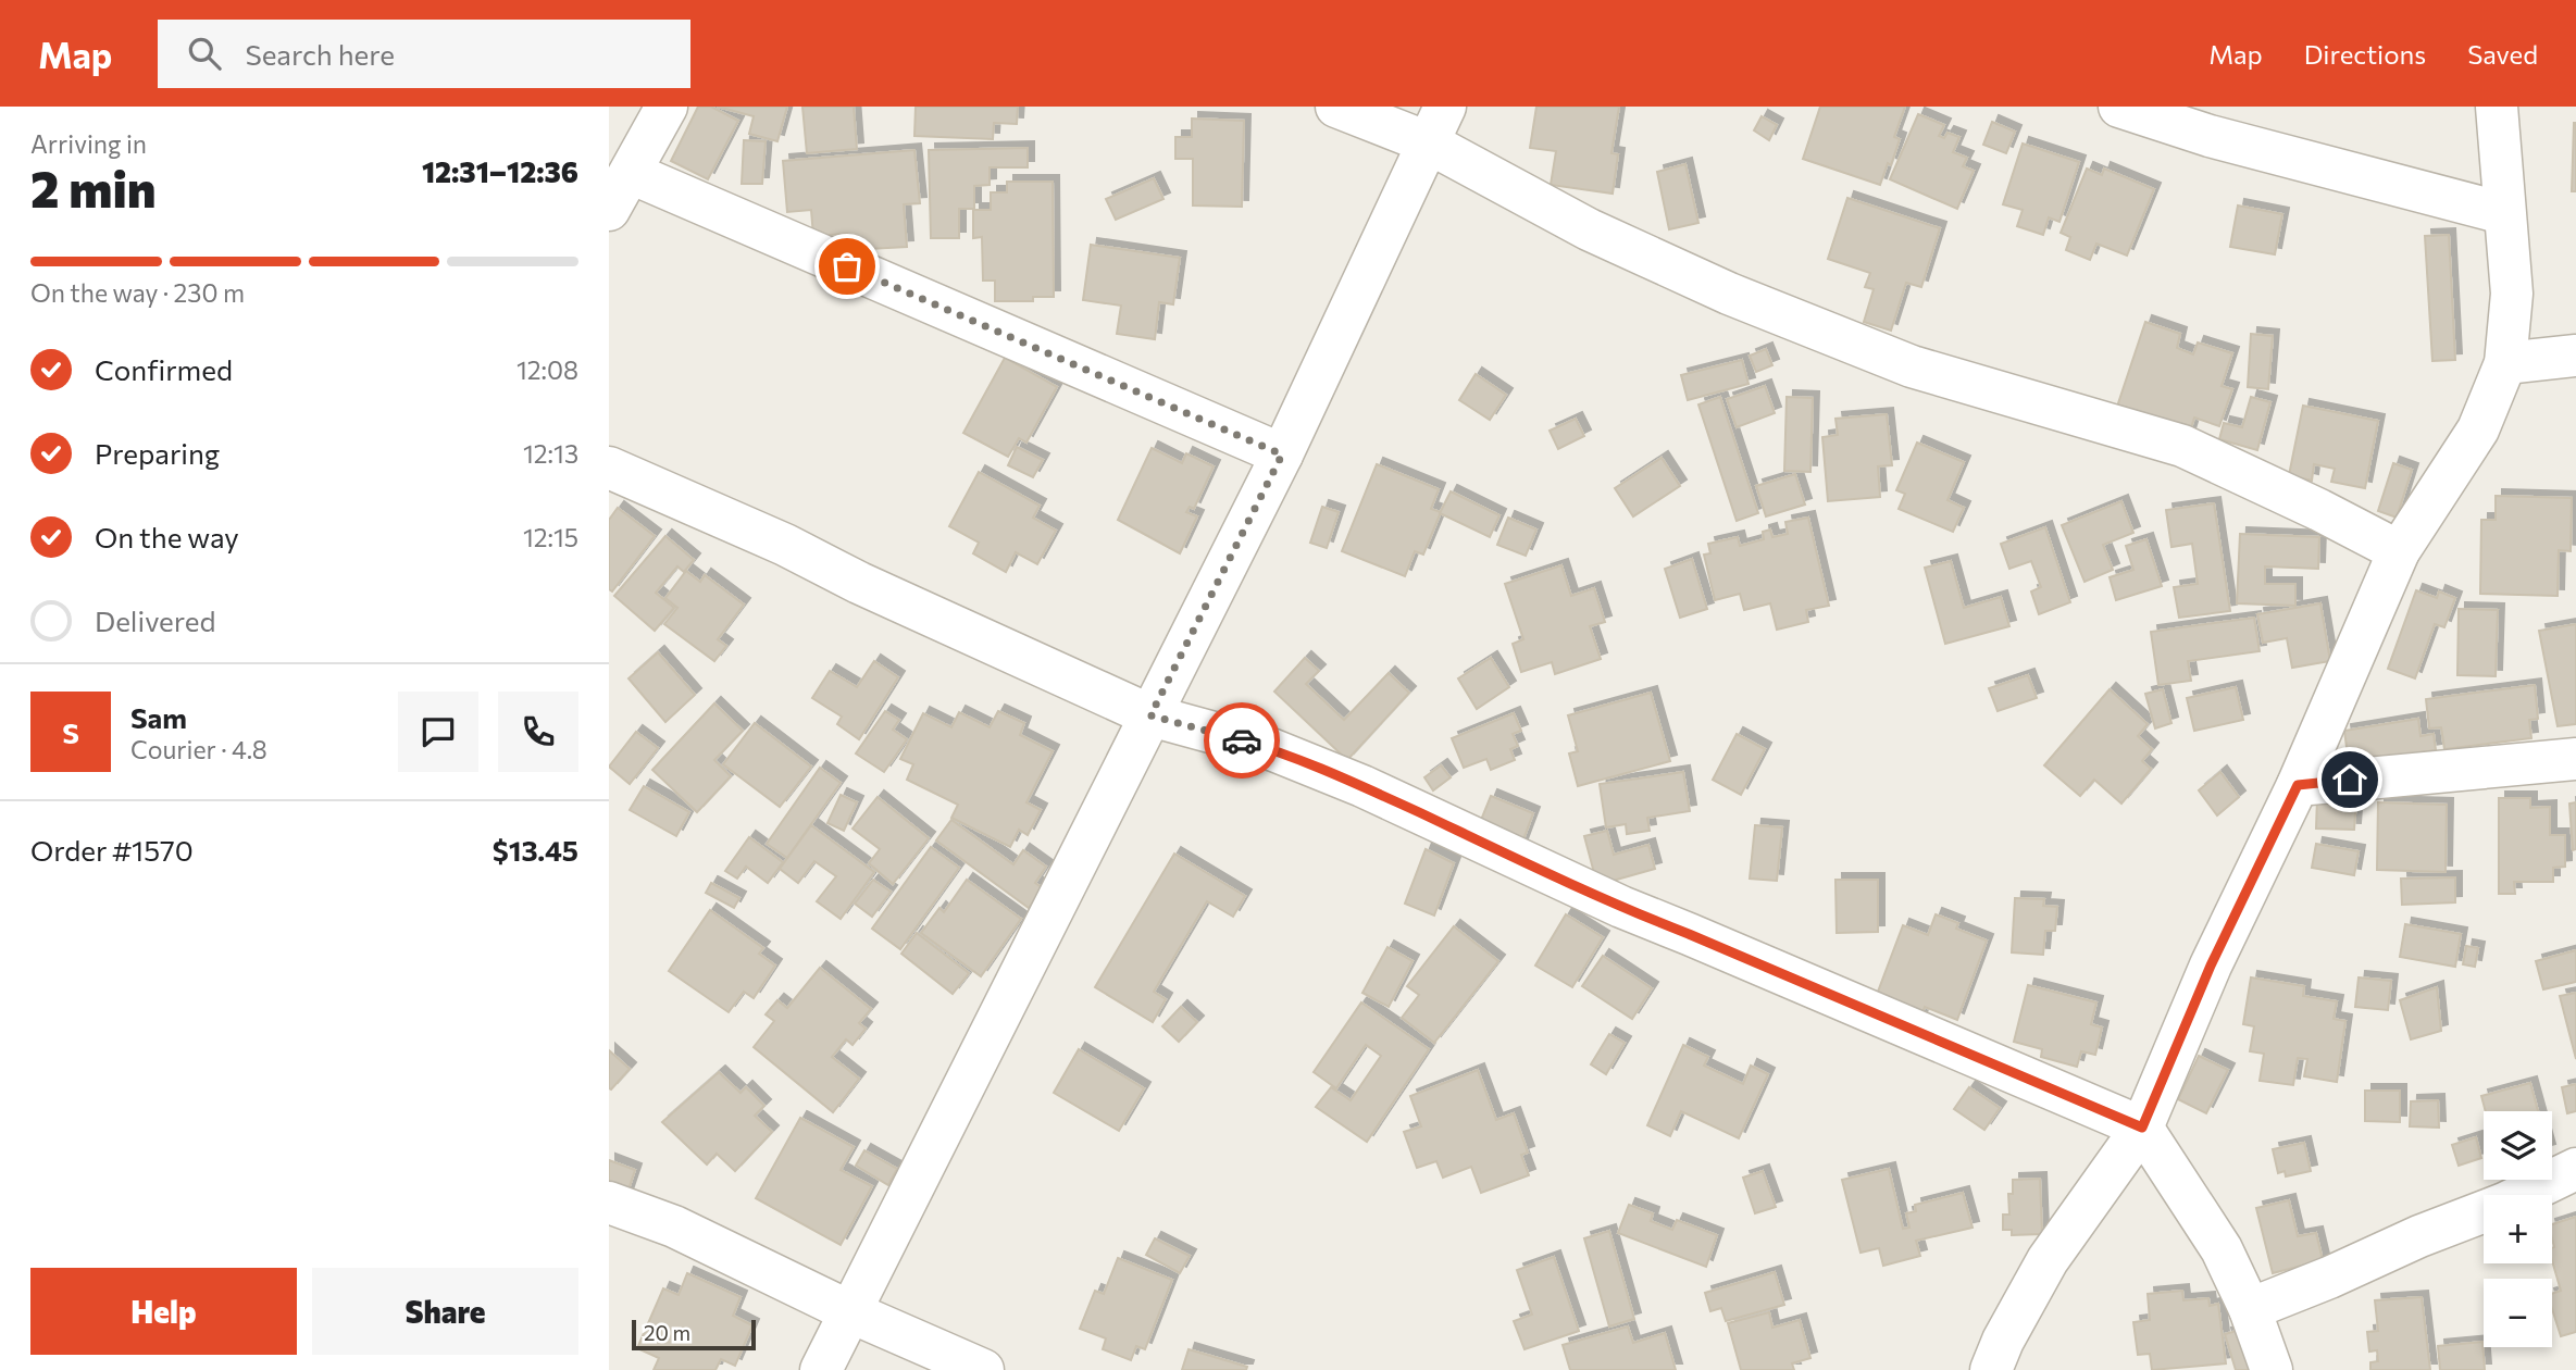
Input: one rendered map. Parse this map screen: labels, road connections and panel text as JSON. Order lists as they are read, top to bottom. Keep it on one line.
{"scale_bar":"20 m","page":{"header":"Map","search":"Search here","nav":["Map","Directions","Saved"],"heading":["2 min","Arriving in","12:31–12:36"],"panel":["Sam","Courier · 4.8","Order #1570","$13.45"],"bar":"On the way · 230 m","list":[["Confirmed","12:08"],["Preparing","12:13"],["On the way","12:15"],"Delivered"],"round":"S","map_buttons":["+","−"],"buttons":["Help","Share"],"scale":"20 m"}}
